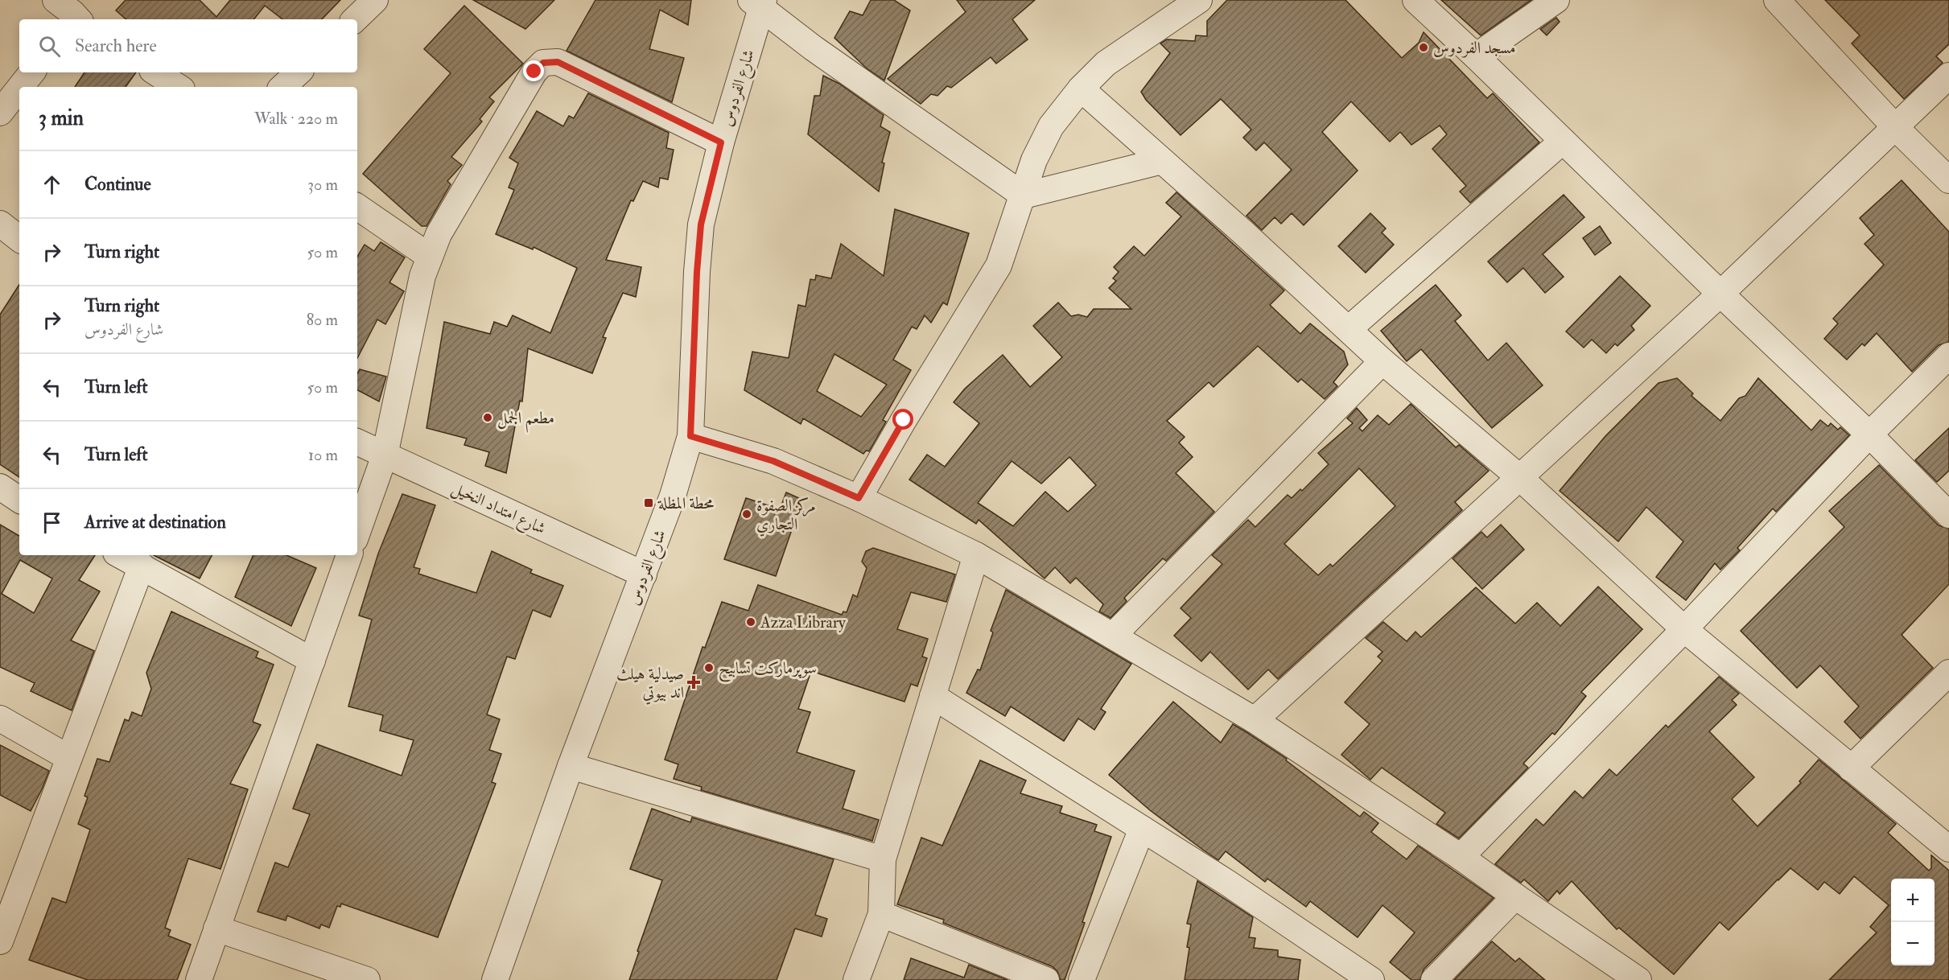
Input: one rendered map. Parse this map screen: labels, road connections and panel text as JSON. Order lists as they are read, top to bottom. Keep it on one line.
{"streets":{"street":["شارع الفردوس","شارع امتداد النخيل"]},"crossings":[["شارع الفردوس","شارع امتداد النخيل"]],"places":{"other":["مسجد الفردوس","مطعم الجمل","مركز الصفوة التجاري","Azza Library","سوپرمارکت تسابيح"],"transit":["محطة المظلة"],"health":["صيدلية هيلث اند بيوتي"]},"page":{"search":"Search here","heading":["3 min","Walk · 220 m"],"list":[["Continue","30 m"],["Turn right","50 m"],["Turn right","شارع الفردوس","80 m"],["Turn left","50 m"],["Turn left","10 m"],"Arrive at destination"],"map_buttons":["+","−"]}}
